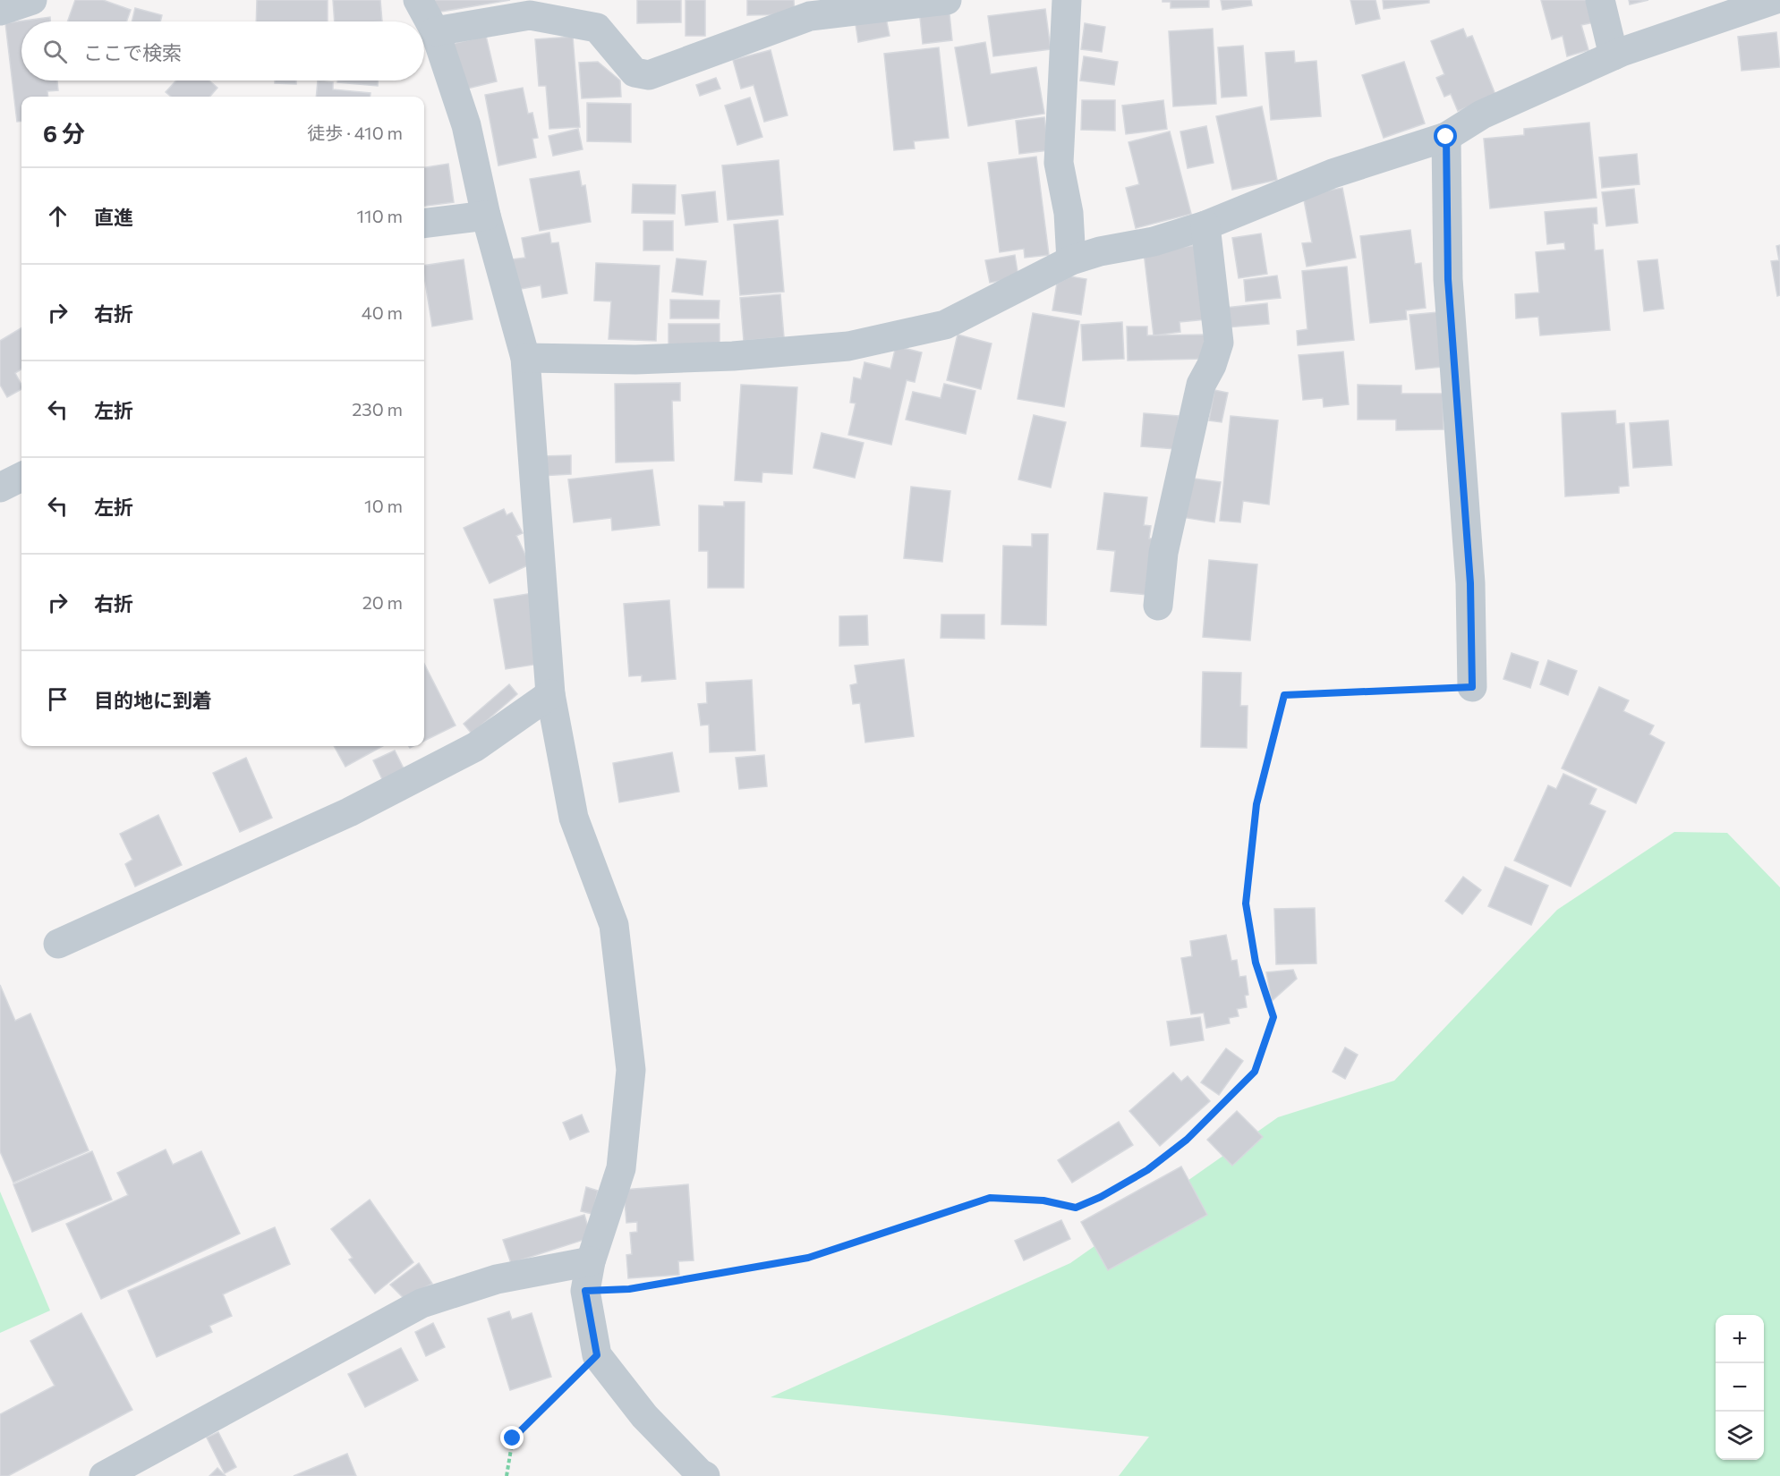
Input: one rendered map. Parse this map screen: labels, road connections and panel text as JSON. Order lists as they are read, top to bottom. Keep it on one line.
{"page":{"search":"ここで検索","heading":["6 分","徒歩 · 410 m"],"list":[["直進","110 m"],["右折","40 m"],["左折","230 m"],["左折","10 m"],["右折","20 m"],"目的地に到着"],"map_buttons":["+","−"]}}
